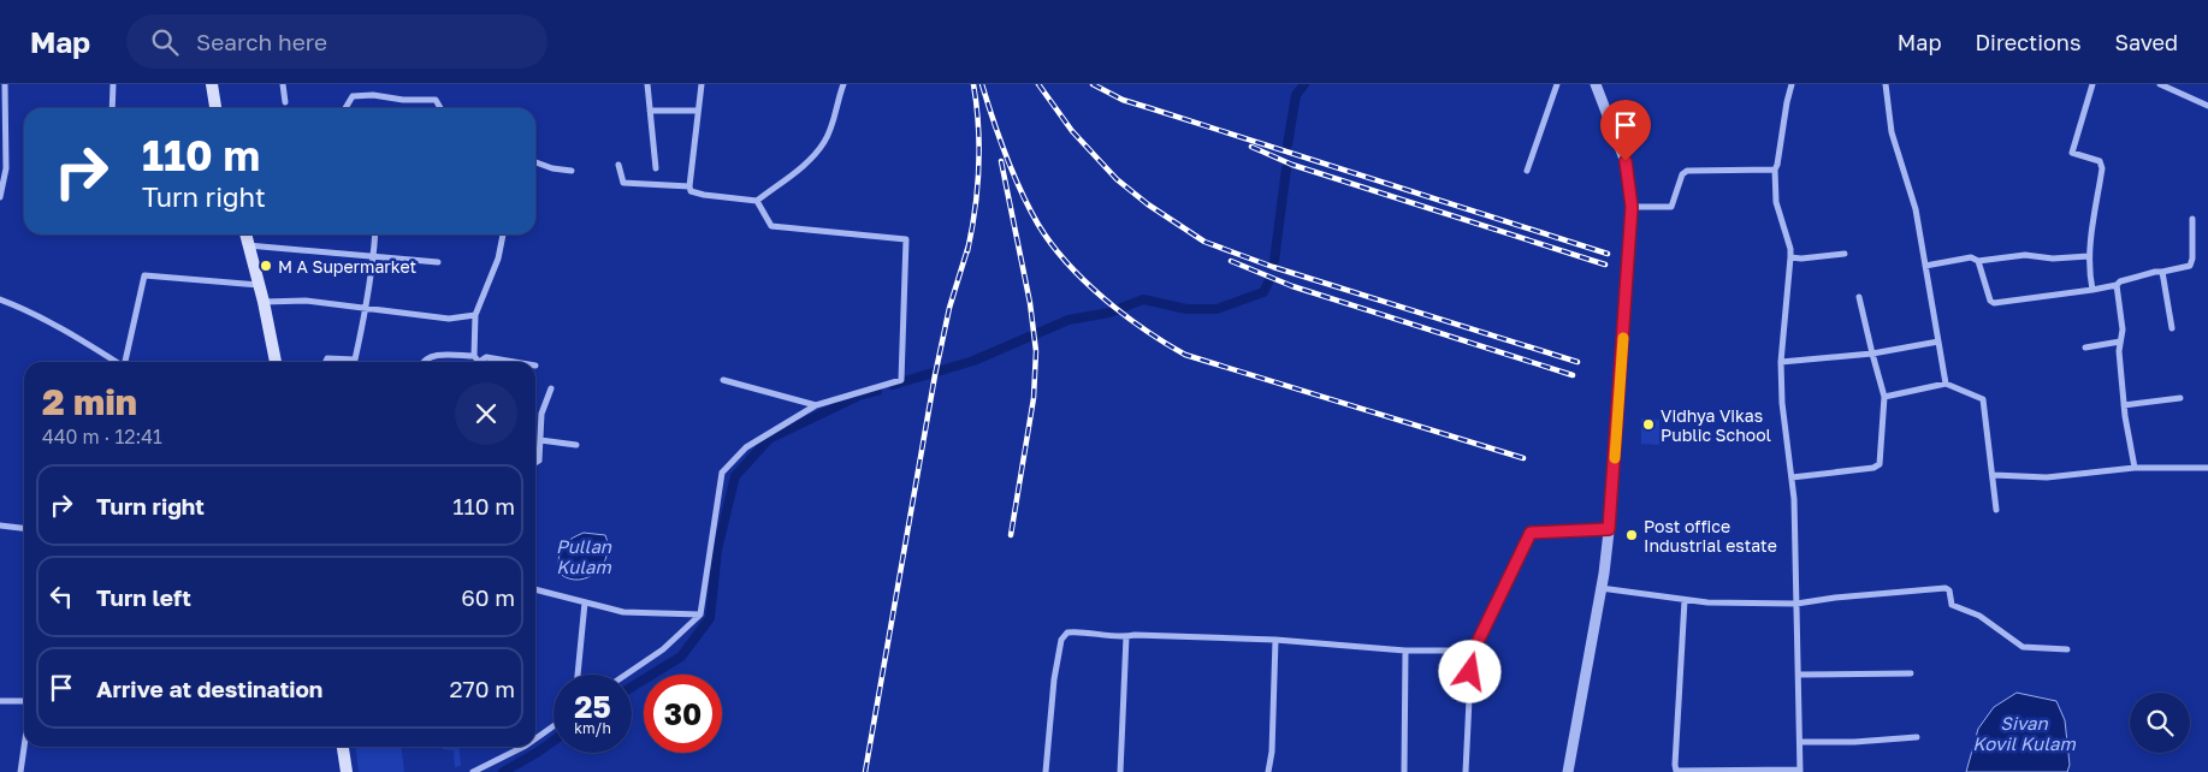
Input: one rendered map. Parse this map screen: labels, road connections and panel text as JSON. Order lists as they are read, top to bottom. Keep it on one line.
{"water":["Pullan Kulam","Sivan Kovil Kulam"],"places":["M A Supermarket","Vidhya Vikas Public School","Post office Industrial estate"],"page":{"header":"Map","search":"Search here","nav":["Map","Directions","Saved"],"turn":["110 m","Turn right"],"heading":["2 min","440 m · 12:41"],"list":[{"name":"Turn right","value":"110 m"},{"name":"Turn left","value":"60 m"},{"name":"Arrive at destination","value":"270 m"}],"speed":"25 km/h","limit":"30"}}
